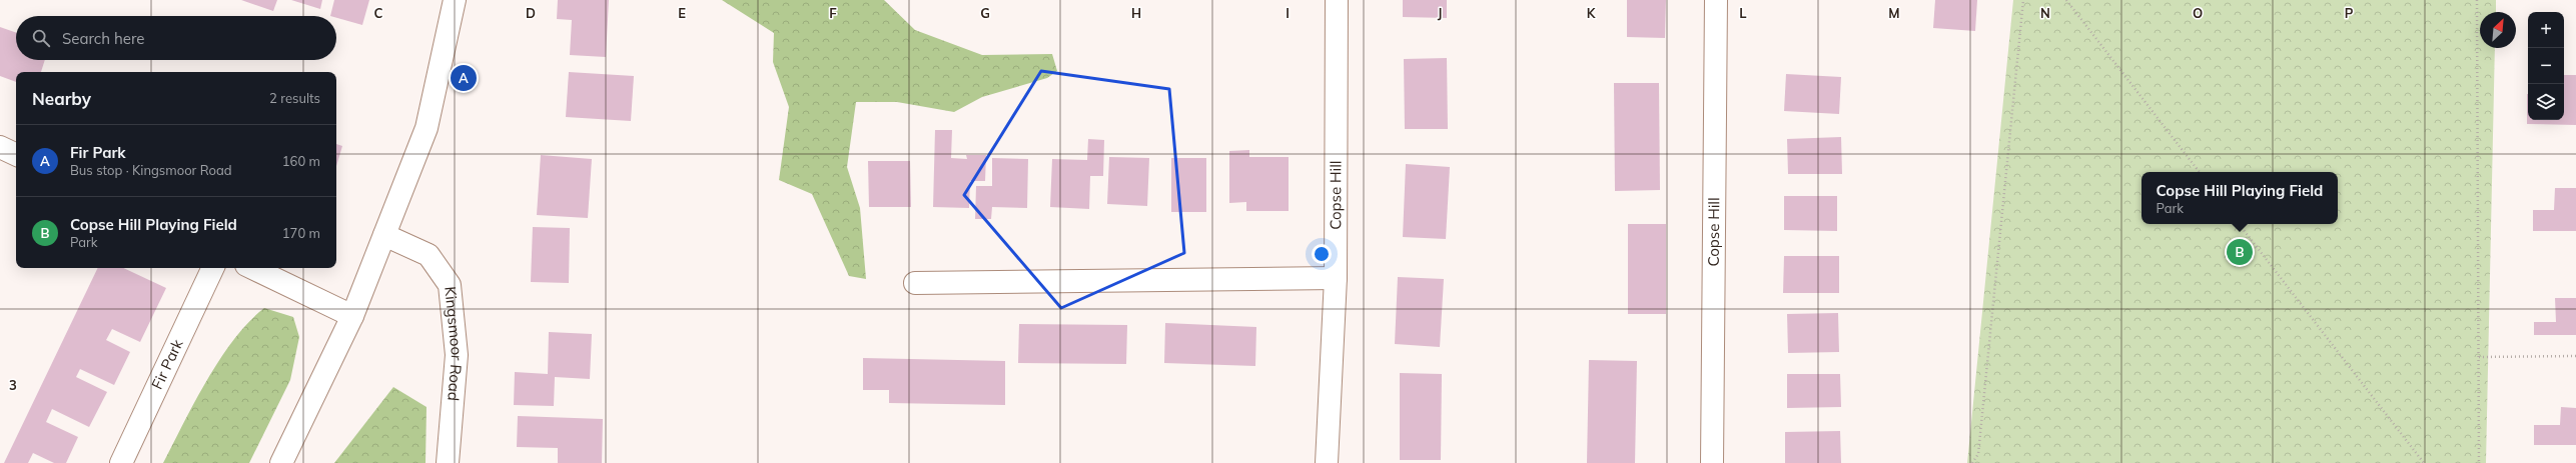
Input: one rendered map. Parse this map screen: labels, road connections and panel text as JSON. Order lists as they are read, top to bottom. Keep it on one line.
{"streets":{"street":["Copse Hill","Kingsmoor Road","Fir Park"]},"north":"top right","page":{"map_buttons":["+","−"],"search":"Search here","pins":["A","B"],"heading":["Nearby","2 results"],"list":[{"mark":"A","name":"Fir Park","note":"Bus stop · Kingsmoor Road","value":"160 m"},{"mark":"B","name":"Copse Hill Playing Field","note":"Park","value":"170 m"}],"popup":["Copse Hill Playing Field","Park"]},"grid":{"columns":["C","D","E","F","G","H","I","J","K","L","M","N","O","P"],"rows":["3"]}}
